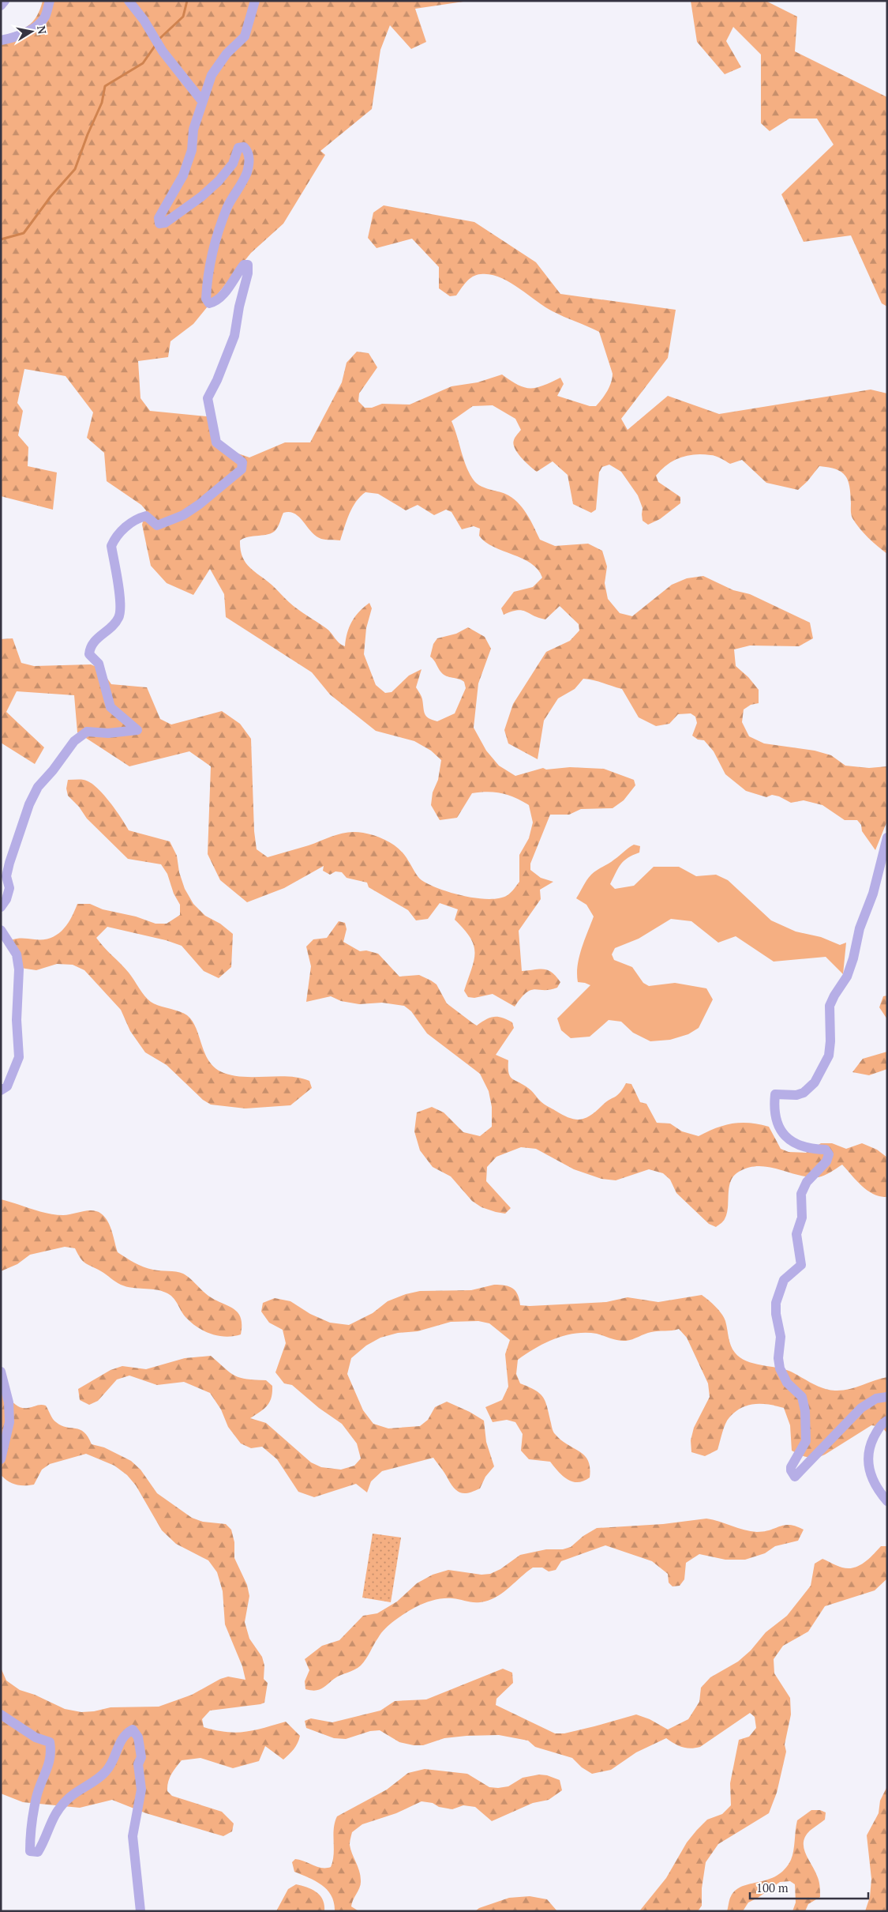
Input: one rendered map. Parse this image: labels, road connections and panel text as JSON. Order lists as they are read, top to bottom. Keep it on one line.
{"scale_bar":"100 m","north":"right"}
